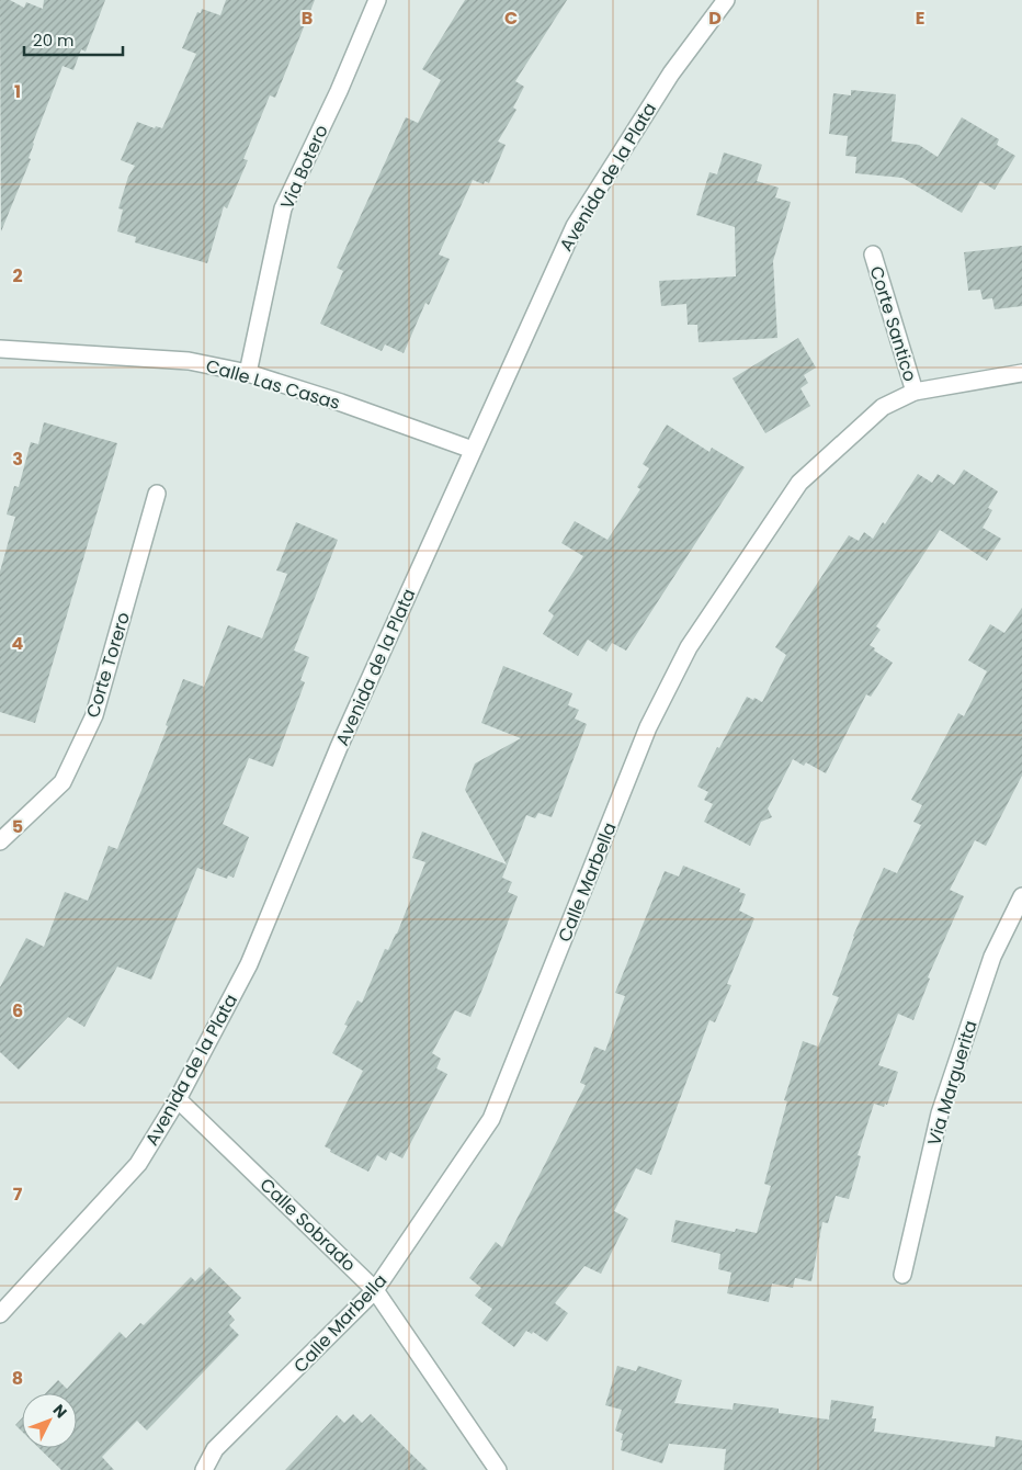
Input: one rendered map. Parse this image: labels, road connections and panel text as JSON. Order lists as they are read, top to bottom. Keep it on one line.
{"streets":{"street":["Via Botero","Avenida de la Plata","Corte Santico","Calle Las Casas","Corte Torero","Calle Marbella","Via Marguerita","Calle Sobrado"]},"crossings":[["Via Botero","Calle Las Casas"],["Avenida de la Plata","Calle Las Casas"],["Avenida de la Plata","Calle Sobrado"],["Corte Santico","Calle Marbella"],["Calle Marbella","Calle Sobrado"]],"scale_bar":"20 m","north":"top right","grid":{"columns":["B","C","D","E"],"rows":["1","2","3","4","5","6","7","8"]}}
